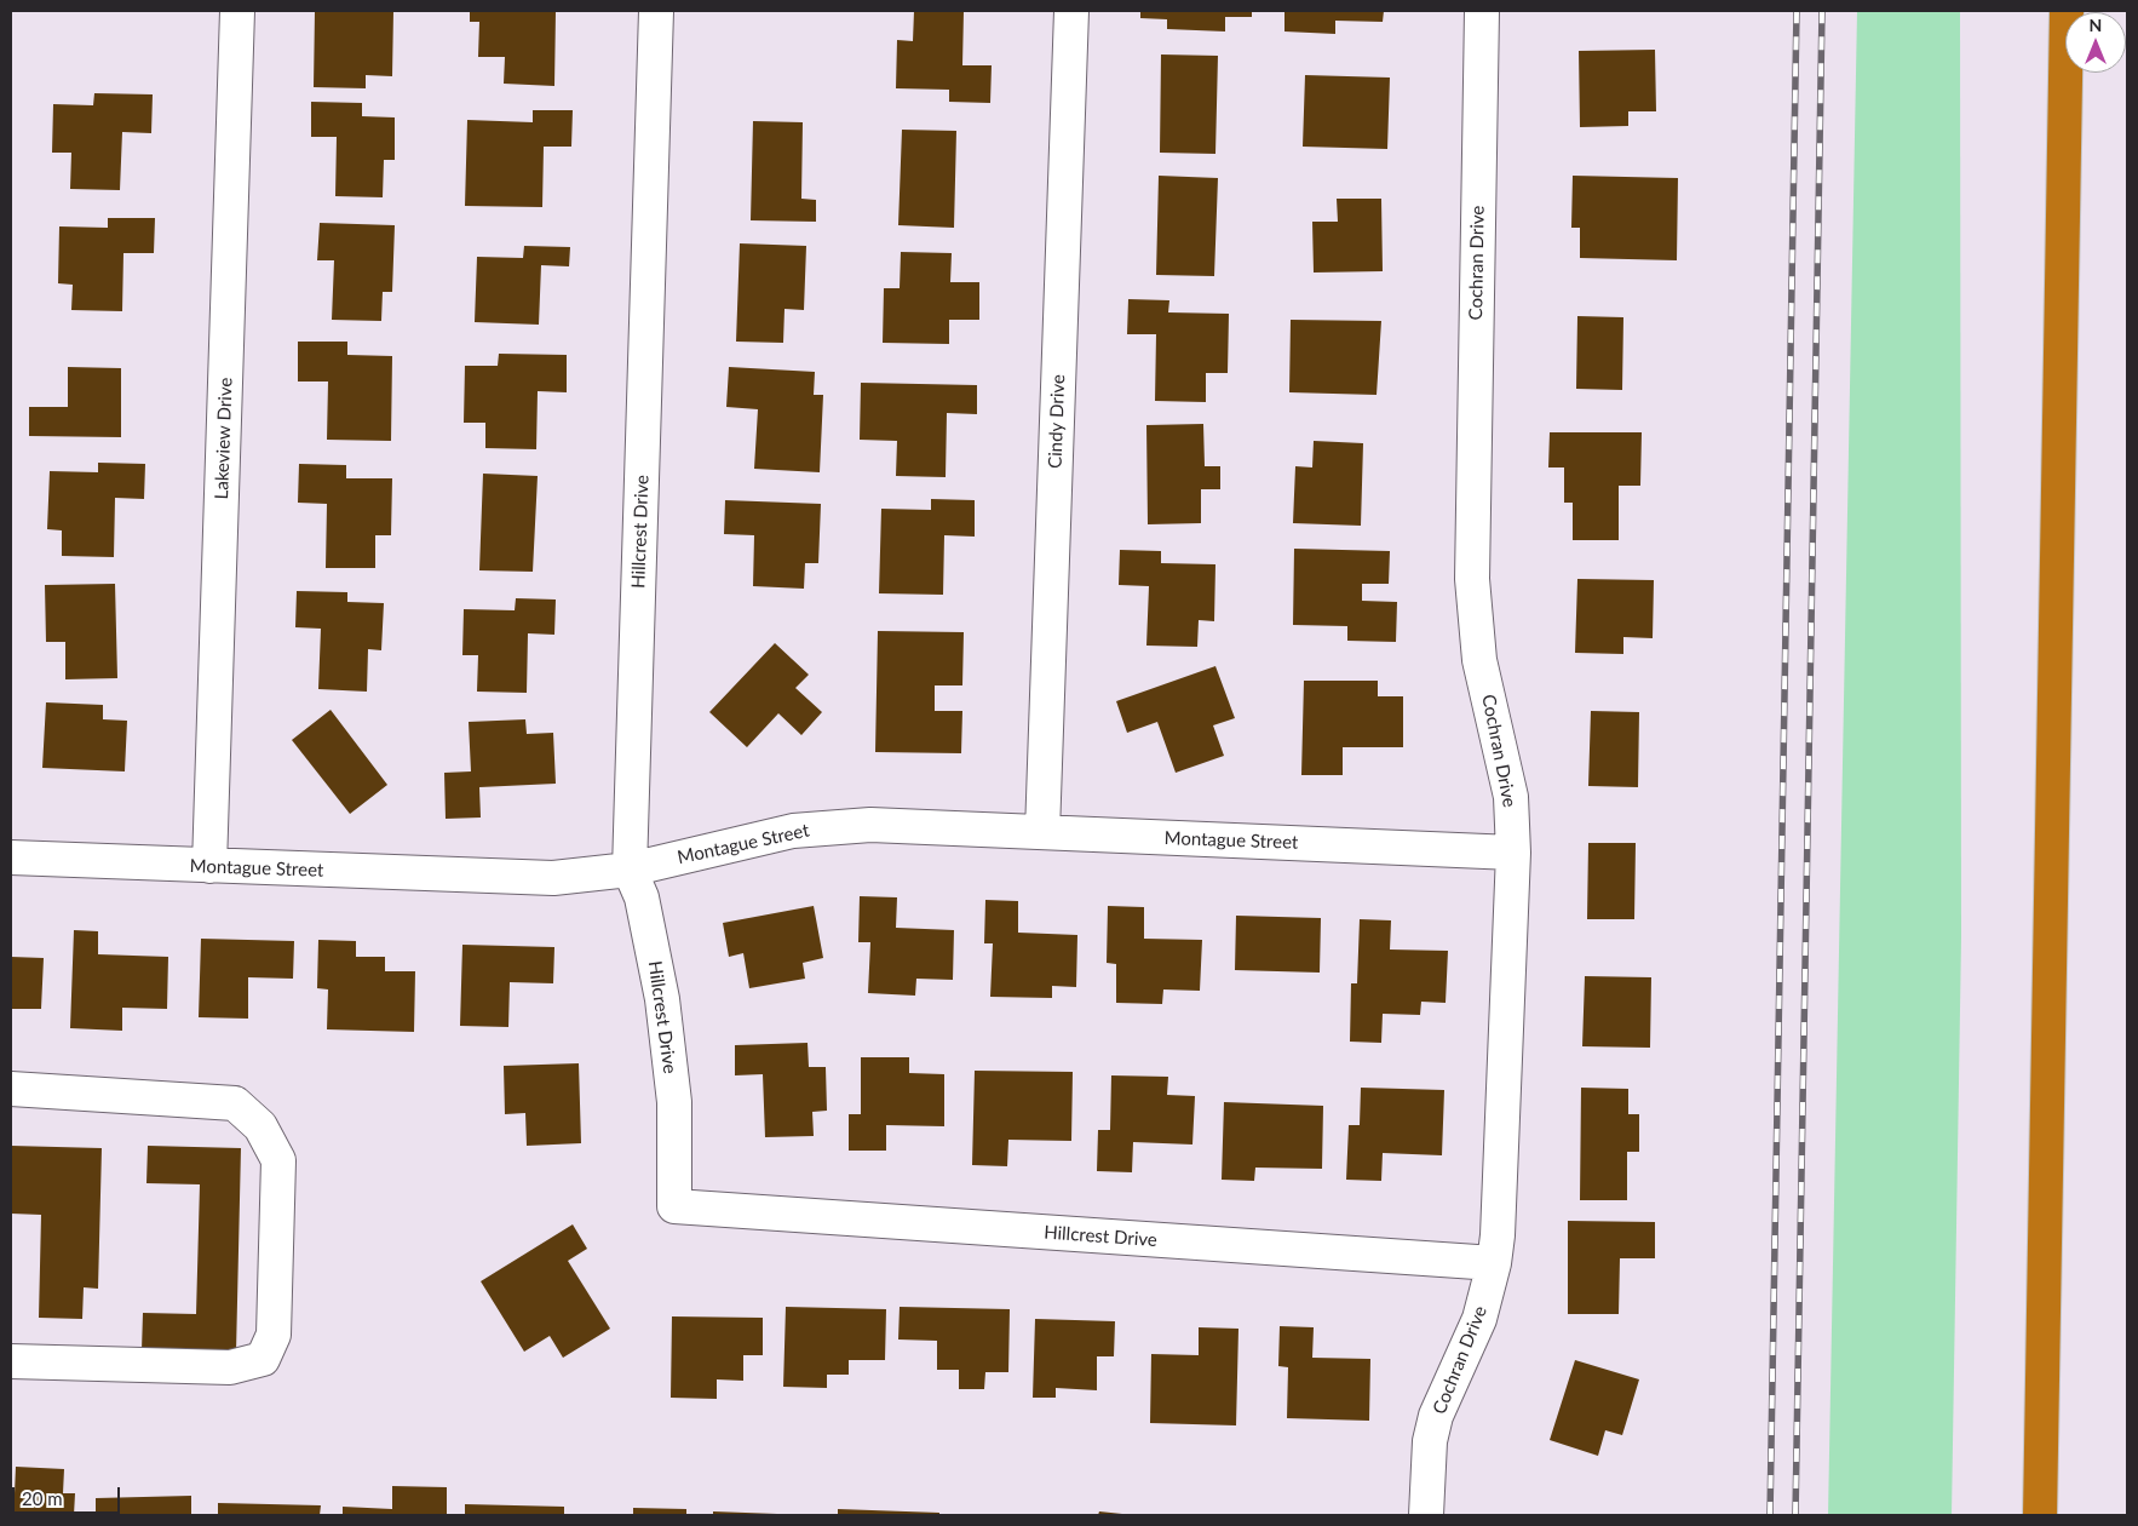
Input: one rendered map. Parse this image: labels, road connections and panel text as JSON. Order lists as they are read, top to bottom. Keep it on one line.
{"streets":{"street":["Cochran Drive","Cindy Drive","Lakeview Drive","Hillcrest Drive","Montague Street"]},"crossings":[["Cochran Drive","Hillcrest Drive"],["Cochran Drive","Montague Street"],["Cindy Drive","Montague Street"],["Lakeview Drive","Montague Street"],["Hillcrest Drive","Montague Street"]],"scale_bar":"20 m","north":"top"}
